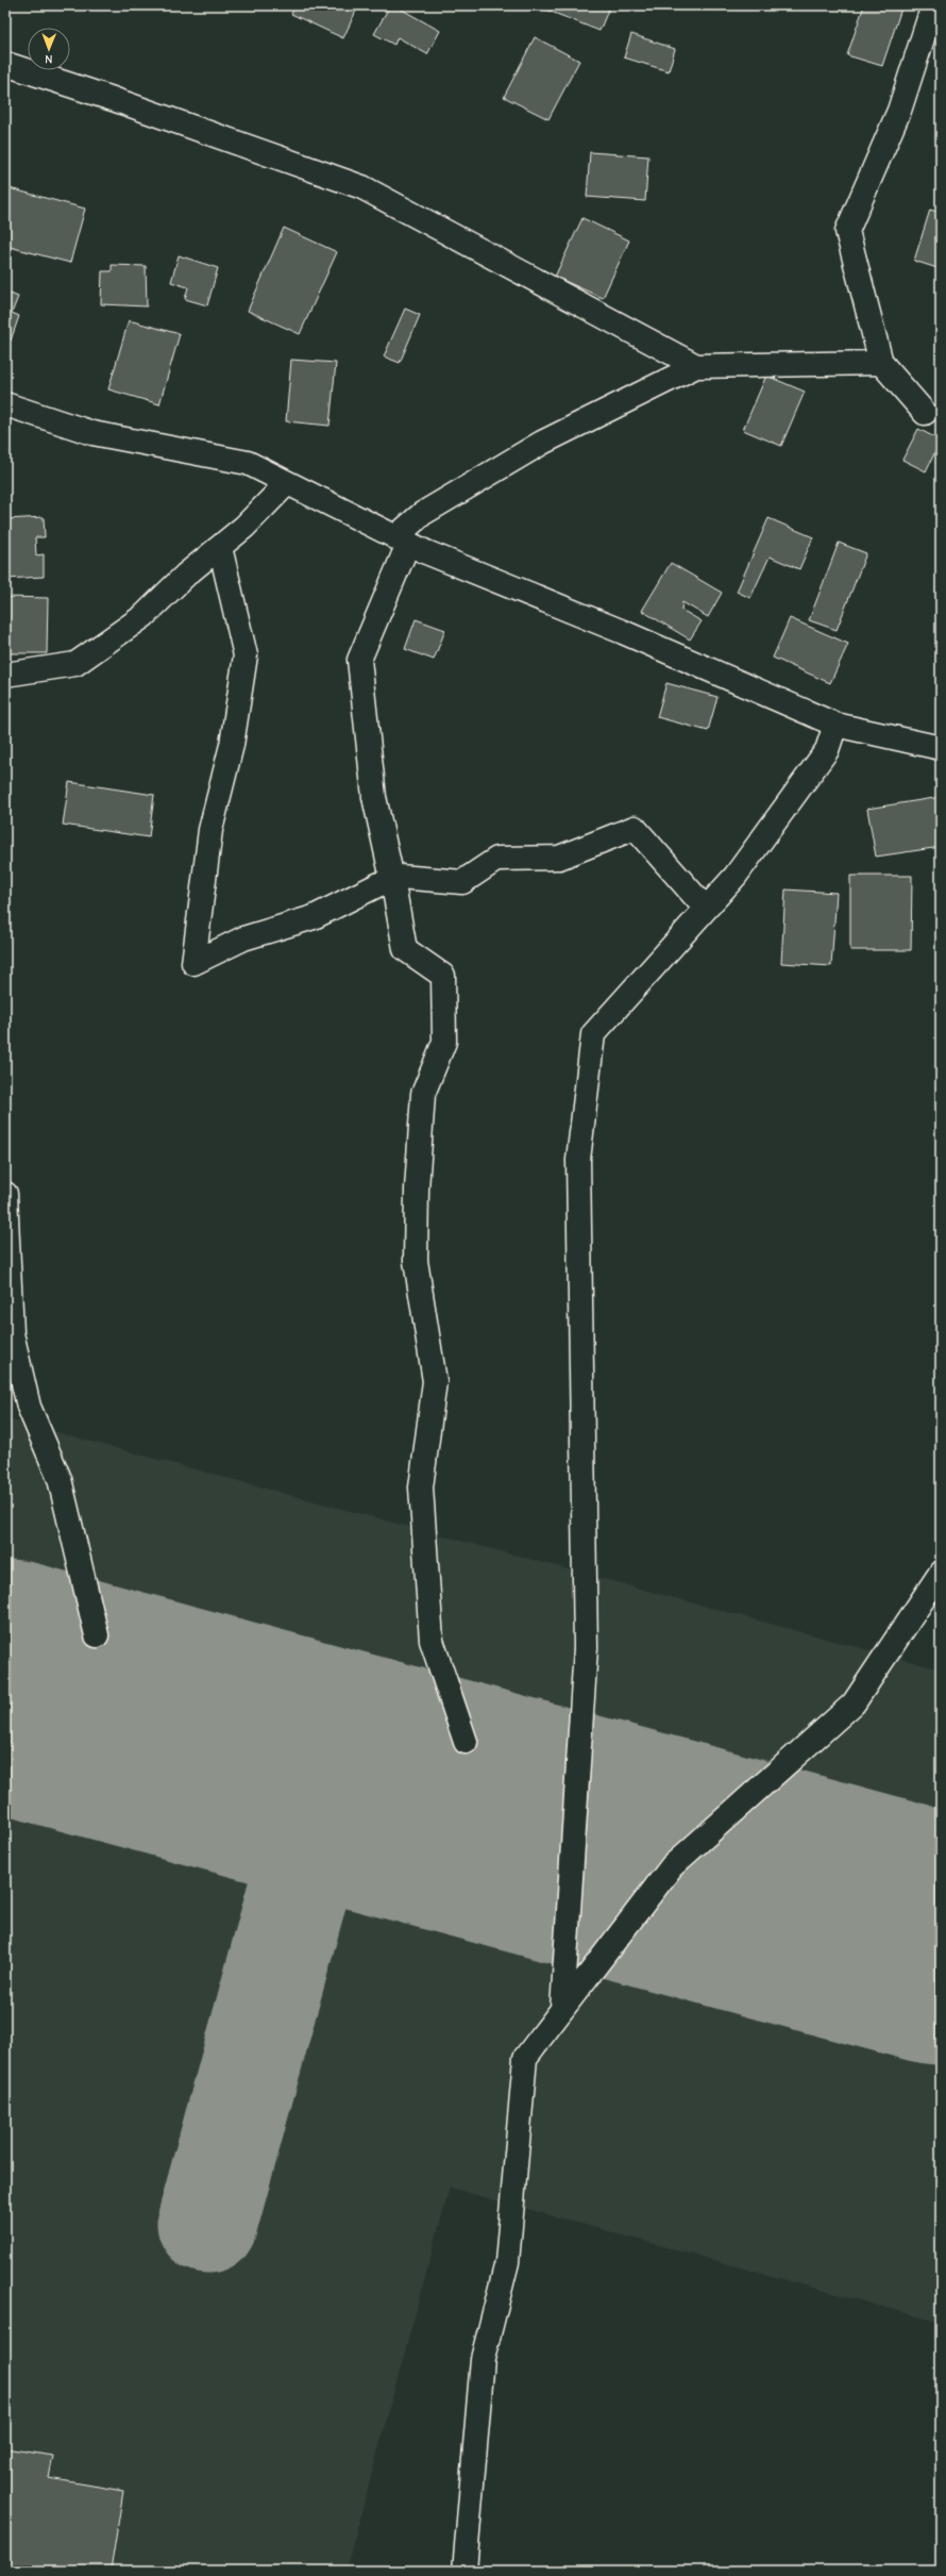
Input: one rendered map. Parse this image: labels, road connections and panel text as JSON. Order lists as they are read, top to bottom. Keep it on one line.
{"north":"bottom"}
